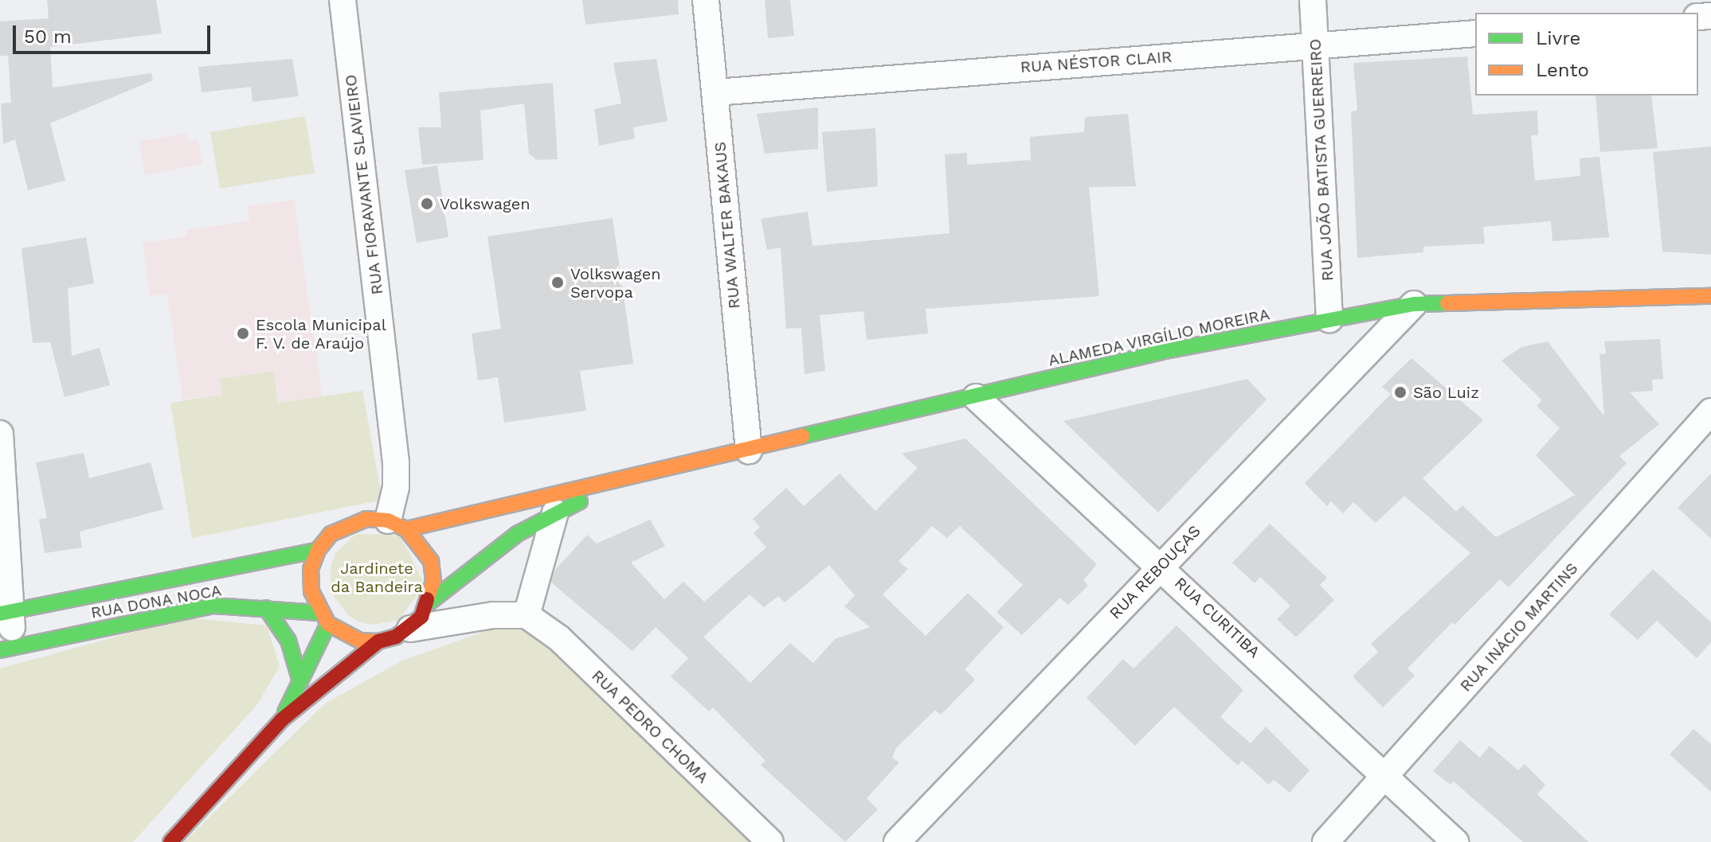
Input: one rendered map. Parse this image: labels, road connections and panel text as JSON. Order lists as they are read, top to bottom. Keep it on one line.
{"streets":{"main road":["ALAMEDA VIRGÍLIO MOREIRA","RUA DONA NOCA"],"street":["RUA NÉSTOR CLAIR","RUA JOÃO BATISTA GUERREIRO","RUA FIORAVANTE SLAVIEIRO","RUA WALTER BAKAUS","RUA REBOUÇAS","RUA CURITIBA","RUA INÁCIO MARTINS","RUA PEDRO CHOMA"]},"crossings":[["RUA NÉSTOR CLAIR","RUA JOÃO BATISTA GUERREIRO"],["RUA NÉSTOR CLAIR","RUA WALTER BAKAUS"],["RUA JOÃO BATISTA GUERREIRO","ALAMEDA VIRGÍLIO MOREIRA"],["RUA FIORAVANTE SLAVIEIRO","ALAMEDA VIRGÍLIO MOREIRA"],["RUA FIORAVANTE SLAVIEIRO","RUA DONA NOCA"],["RUA WALTER BAKAUS","ALAMEDA VIRGÍLIO MOREIRA"],["ALAMEDA VIRGÍLIO MOREIRA","RUA REBOUÇAS"],["ALAMEDA VIRGÍLIO MOREIRA","RUA DONA NOCA"],["ALAMEDA VIRGÍLIO MOREIRA","RUA CURITIBA"],["RUA REBOUÇAS","RUA CURITIBA"],["RUA CURITIBA","RUA INÁCIO MARTINS"]],"parks":["Jardinete da Bandeira"],"places":["Volkswagen","Volkswagen Servopa","Escola Municipal F. V. de Araújo","São Luiz"],"legend":["Livre","Lento"],"scale_bar":"50 m"}
